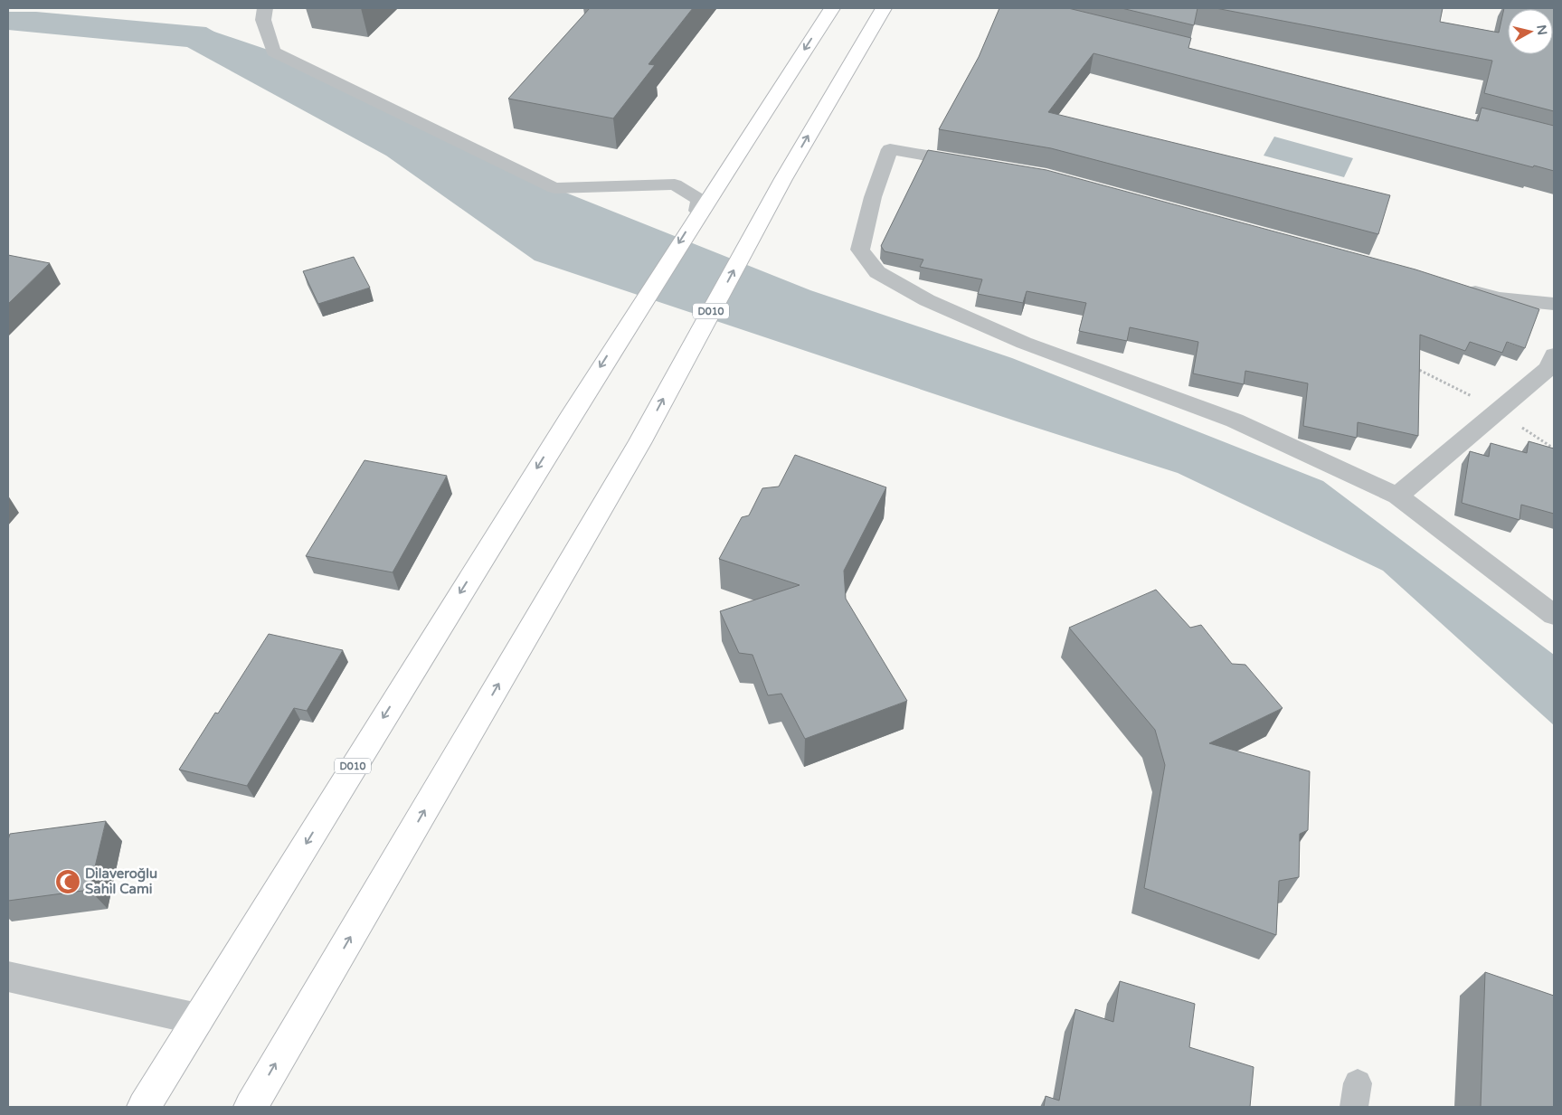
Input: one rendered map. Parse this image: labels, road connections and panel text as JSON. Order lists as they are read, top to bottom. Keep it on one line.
{"streets":{"highway":["D010"]},"places":{"mosque":["Dilaveroğlu Sahil Cami"]},"north":"right"}
